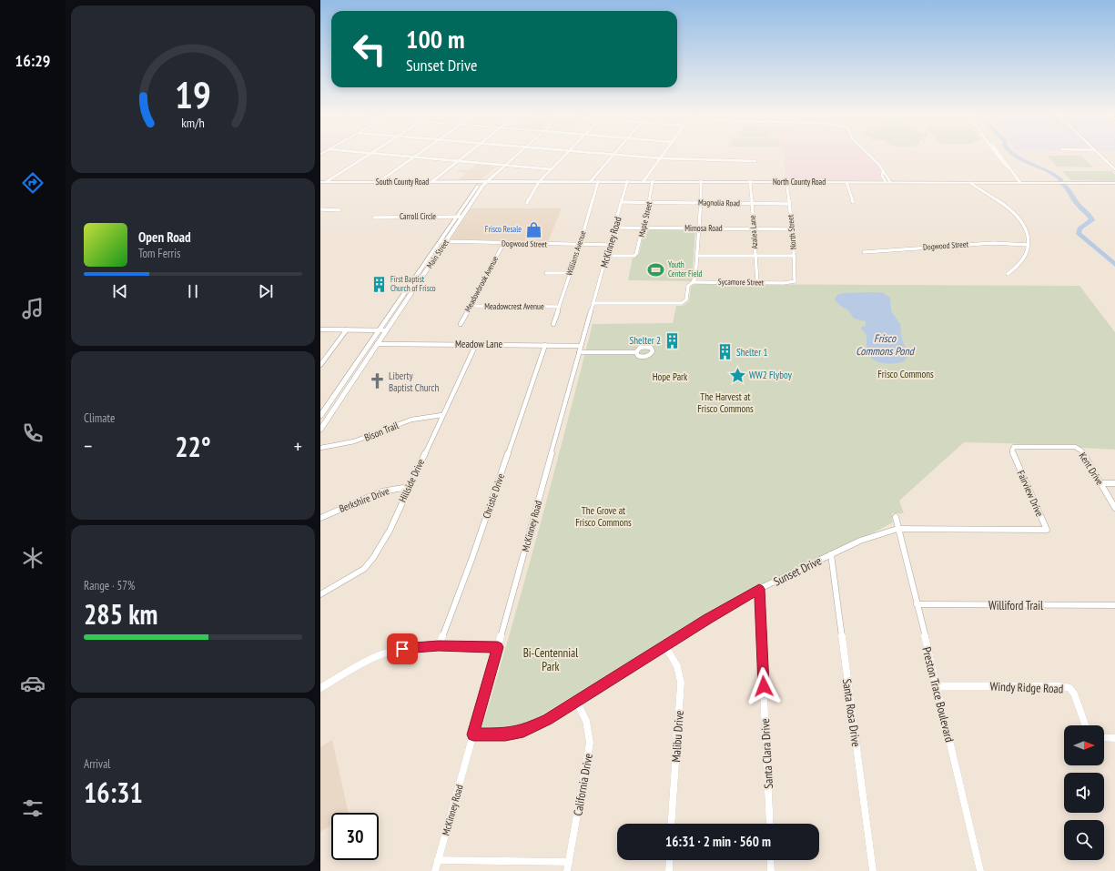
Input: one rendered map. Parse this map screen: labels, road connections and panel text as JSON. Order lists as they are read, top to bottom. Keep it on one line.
{"streets":{"main road":["South County Road","North County Road","Main Street"],"street":["Magnolia Road","Carroll Circle","Maple Street","Mimosa Road","Azalea Lane","North Street","McKinney Road","Dogwood Street","Williams Avenue","Sycamore Street","Meadowbrook Avenue","Meadowcrest Avenue","Meadow Lane","Bison Trail","Kent Drive","Hillside Drive","Fairview Drive","Christie Drive","Berkshire Drive","Sunset Drive","Williford Trail","Windy Ridge Road","Preston Trace Boulevard","Santa Rosa Drive","Malibu Drive","Santa Clara Drive","California Drive"]},"crossings":[["South County Road","North County Road"],["South County Road","Main Street"],["North County Road","Maple Street"],["North County Road","Azalea Lane"],["North County Road","North Street"],["North County Road","McKinney Road"],["North County Road","Williams Avenue"],["North County Road","Main Street"],["Magnolia Road","Maple Street"],["Magnolia Road","Azalea Lane"],["Magnolia Road","North Street"],["Magnolia Road","McKinney Road"],["Carroll Circle","Main Street"],["Maple Street","Mimosa Road"],["Maple Street","McKinney Road"],["Mimosa Road","Azalea Lane"],["Mimosa Road","North Street"],["Mimosa Road","McKinney Road"],["Azalea Lane","Sycamore Street"],["North Street","Sycamore Street"],["McKinney Road","Dogwood Street"],["McKinney Road","Meadow Lane"],["McKinney Road","Sunset Drive"],["Dogwood Street","Williams Avenue"],["Dogwood Street","Main Street"],["Dogwood Street","Meadowbrook Avenue"],["Williams Avenue","Meadowcrest Avenue"],["Main Street","Meadow Lane"],["Meadowbrook Avenue","Meadowcrest Avenue"],["Meadow Lane","Hillside Drive"],["Meadow Lane","Christie Drive"],["Bison Trail","Hillside Drive"],["Kent Drive","Fairview Drive"],["Hillside Drive","Berkshire Drive"],["Fairview Drive","Sunset Drive"],["Sunset Drive","Preston Trace Boulevard"],["Sunset Drive","Santa Rosa Drive"],["Sunset Drive","Malibu Drive"],["Sunset Drive","Santa Clara Drive"],["Sunset Drive","California Drive"],["Williford Trail","Preston Trace Boulevard"],["Windy Ridge Road","Preston Trace Boulevard"]],"water":["Frisco Commons Pond"],"parks":["Frisco Commons","Hope Park","The Harvest at Frisco Commons","The Grove at Frisco Commons","Bi-Centennial Park"],"places":{"shop":["Frisco Resale"],"sports":["Youth Center Field"],"building":["First Baptist Church of Frisco","Shelter 2","Shelter 1"],"place":["WW2 Flyboy"],"church":["Liberty Baptist Church"]},"north":"right","page":{"tabs":"16:29","turn":["100 m","Sunset Drive"],"song":["Open Road","Tom Ferris"],"tile":["Climate",["Range · 57%","285 km"],["Arrival","16:31"]],"heat":["−","22°","+"],"limit":"30","trip":"16:31 · 2 min · 560 m","gauge":["19","km/h"]}}
